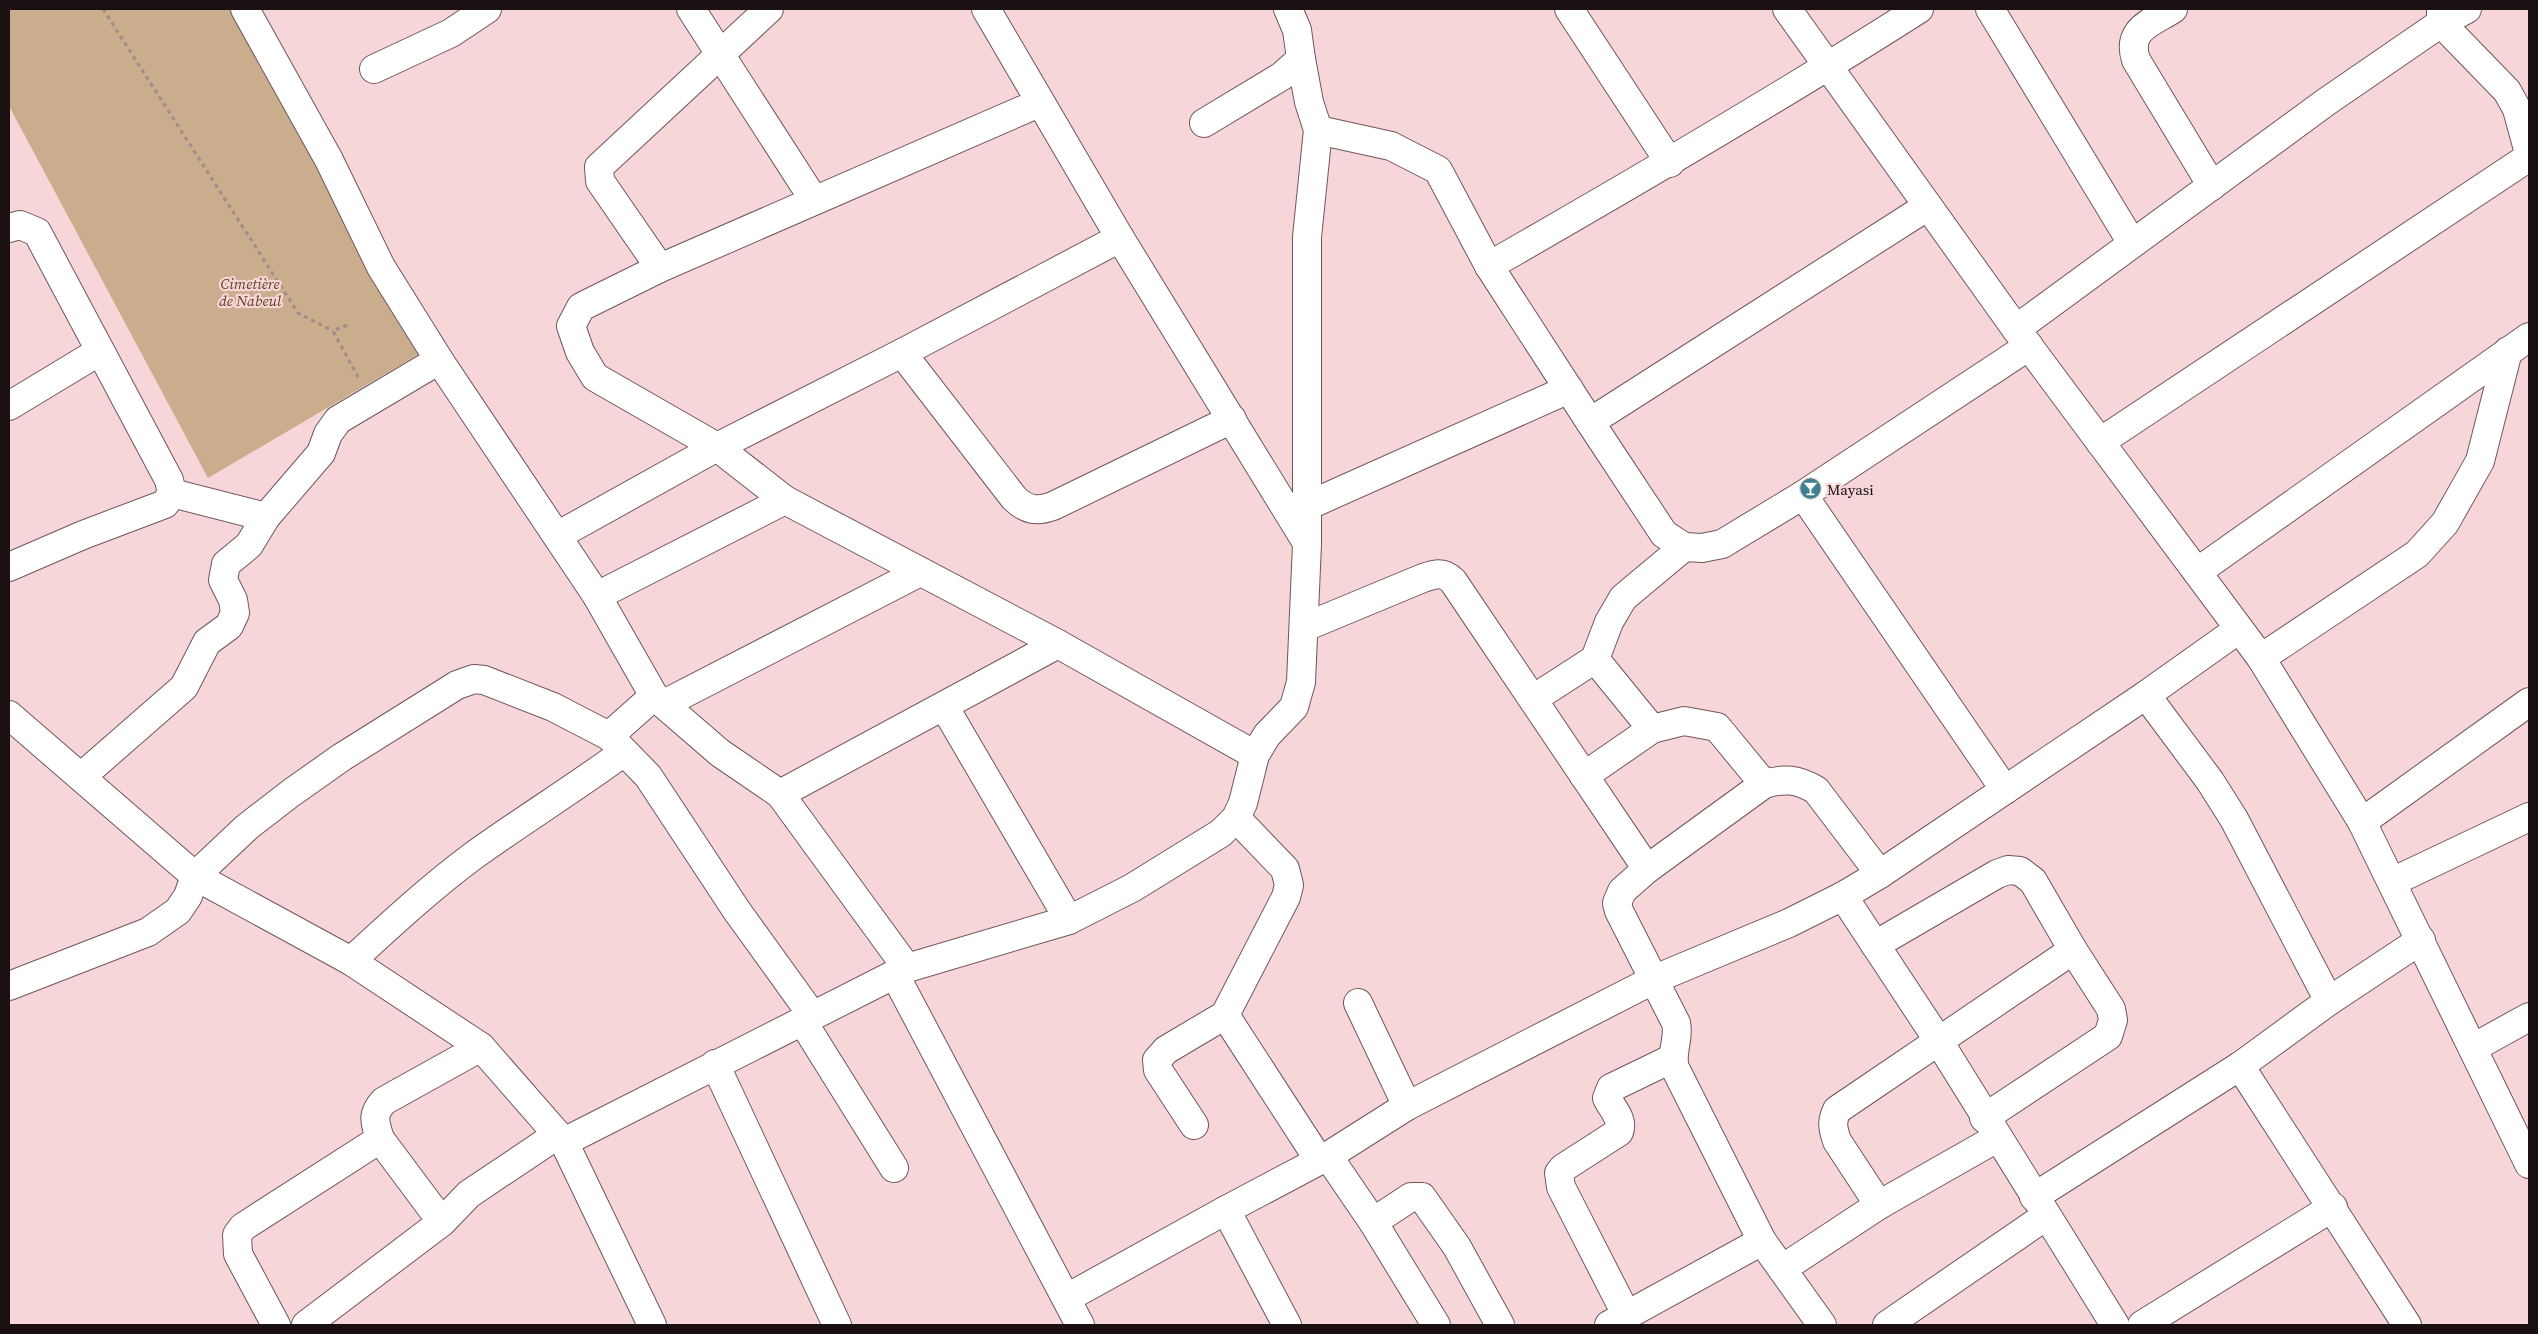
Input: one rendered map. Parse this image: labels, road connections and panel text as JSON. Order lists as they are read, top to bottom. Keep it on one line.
{"parks":["Cimetière de Nabeul"],"places":{"bar":["Mayasi"]}}
